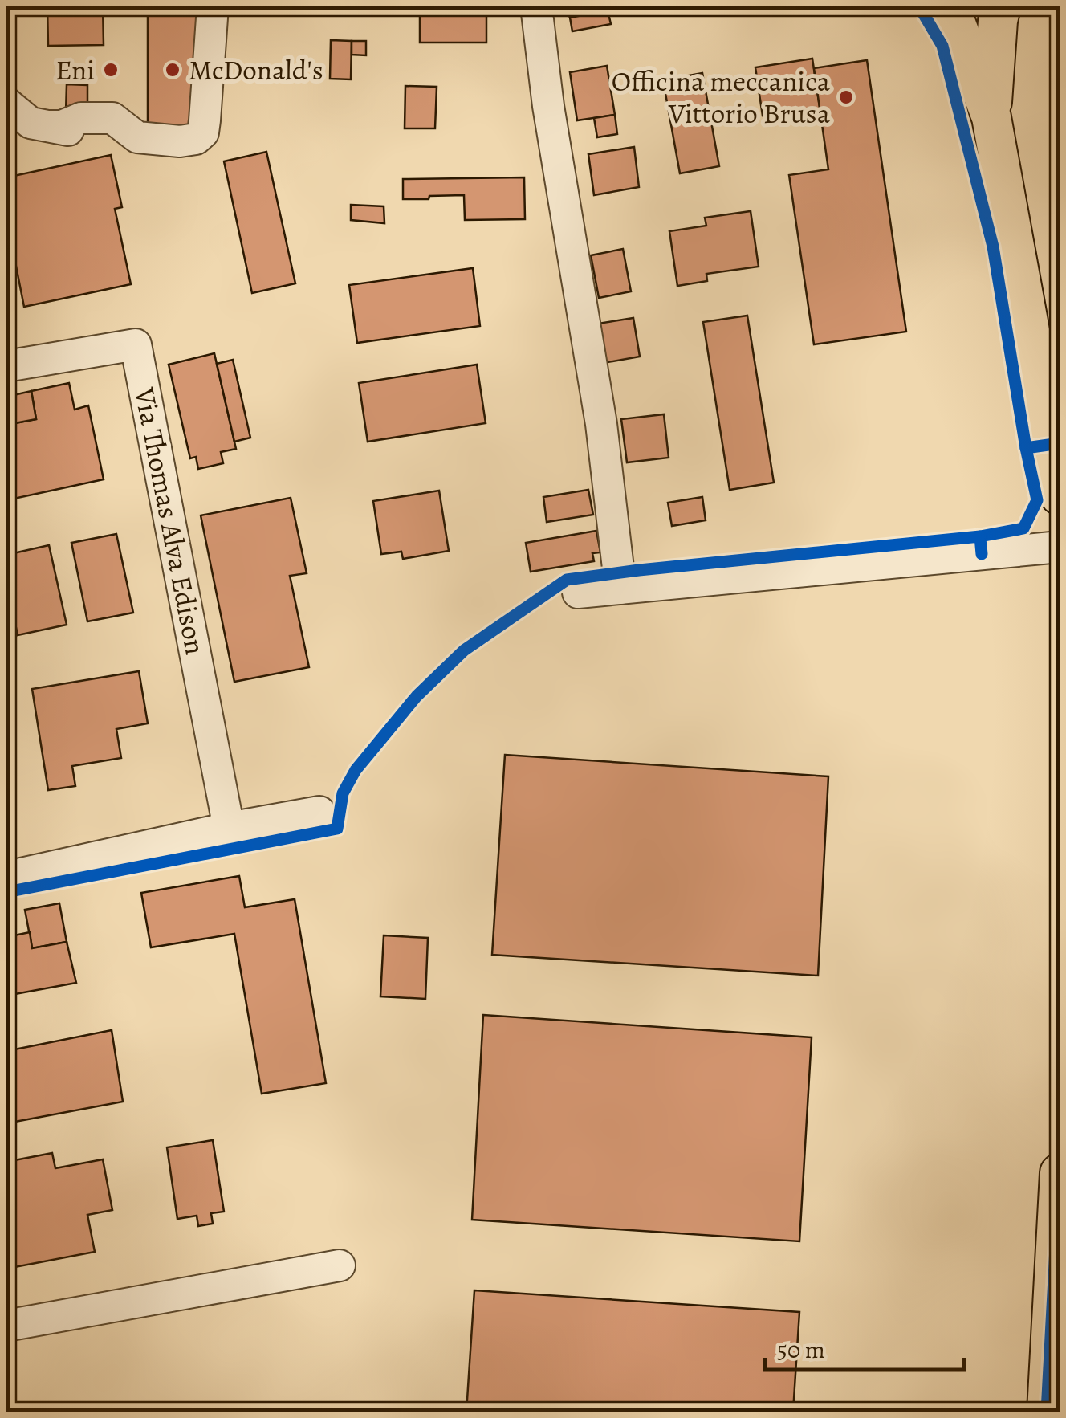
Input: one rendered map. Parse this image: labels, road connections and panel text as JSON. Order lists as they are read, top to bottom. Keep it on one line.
{"streets":{"street":["Via Thomas Alva Edison"]},"places":["Eni","McDonald's","Officina meccanica Vittorio Brusa"],"scale_bar":"50 m"}
